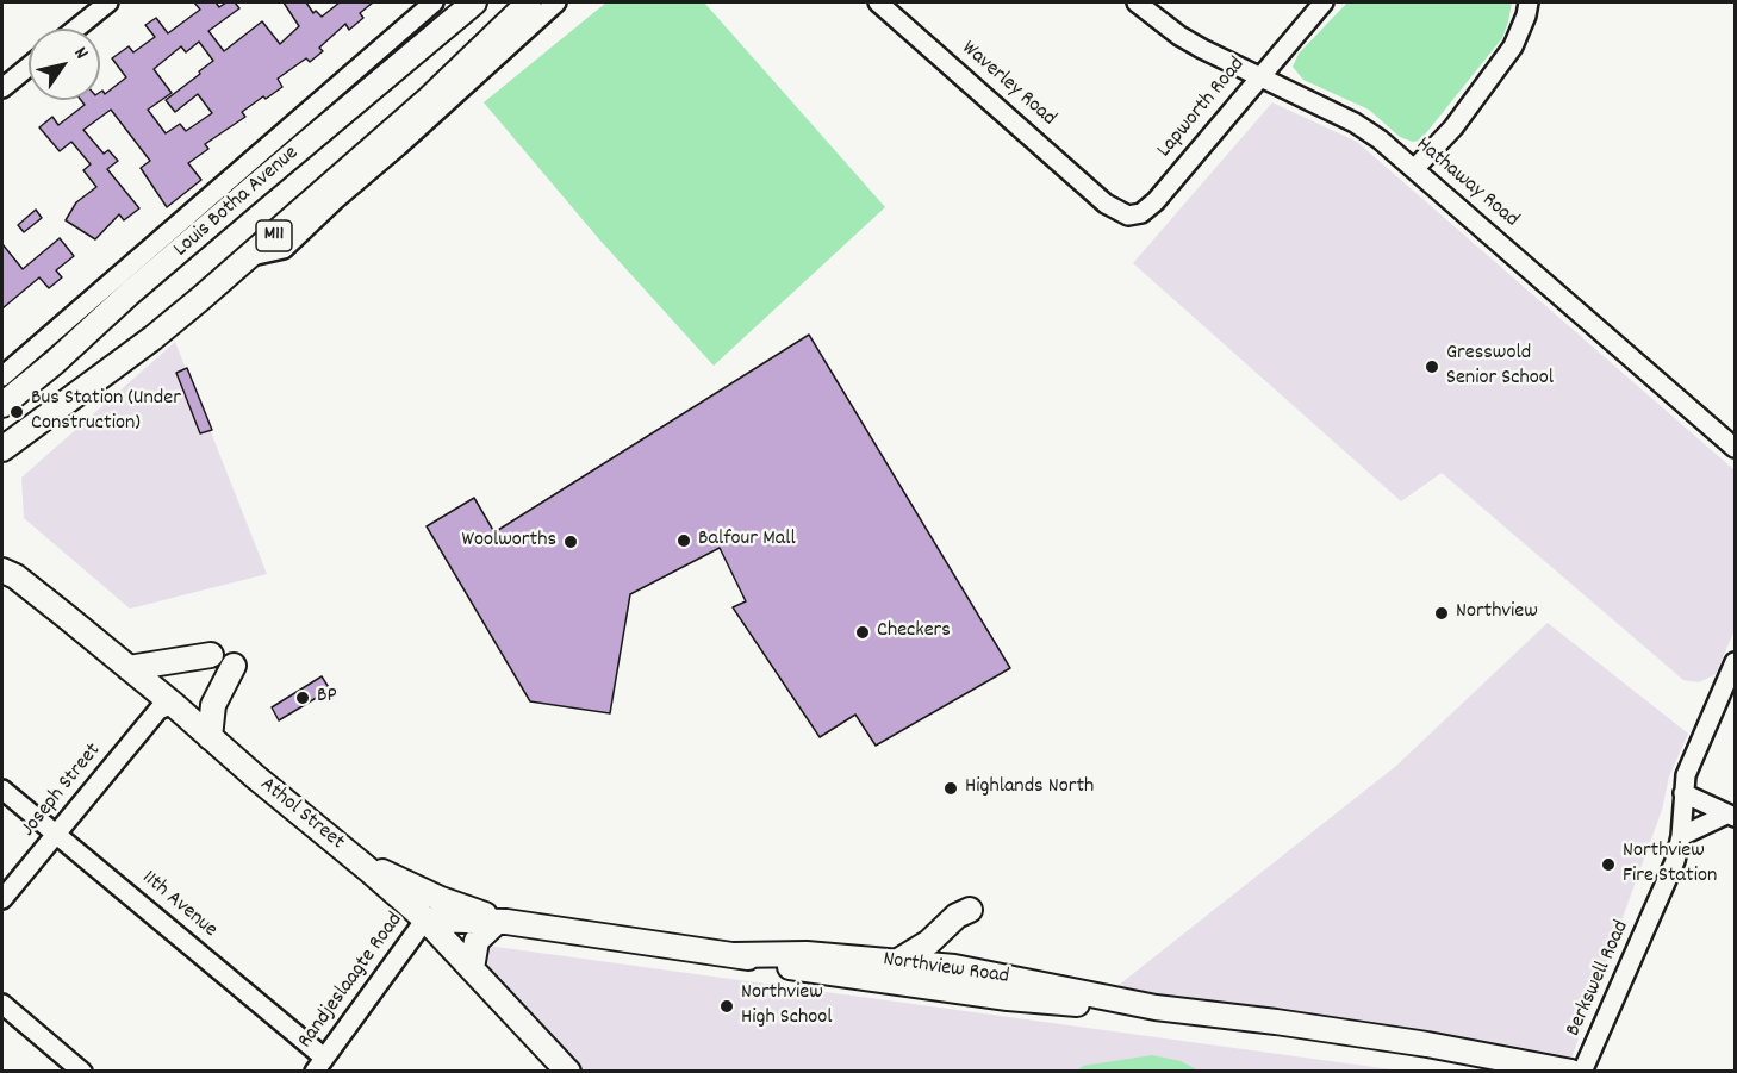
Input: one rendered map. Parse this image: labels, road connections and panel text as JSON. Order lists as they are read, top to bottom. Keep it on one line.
{"streets":{"main road":["Louis Botha Avenue","M11","Athol Street","Northview Road"],"street":["Waverley Road","Lapworth Road","Hathaway Road","Joseph Street","11th Avenue","Berkswell Road","Randjeslaagte Road"]},"crossings":[["Waverley Road","Lapworth Road"],["Lapworth Road","Hathaway Road"],["Joseph Street","Athol Street"],["Joseph Street","11th Avenue"],["Athol Street","Northview Road"],["Athol Street","Randjeslaagte Road"],["11th Avenue","Randjeslaagte Road"],["Northview Road","Randjeslaagte Road"]],"places":["Gresswold Senior School","Bus Station (Under Construction)","Balfour Mall","Woolworths","Northview","Checkers","BP","Highlands North","Northview Fire Station","Northview High School"],"north":"top right"}
